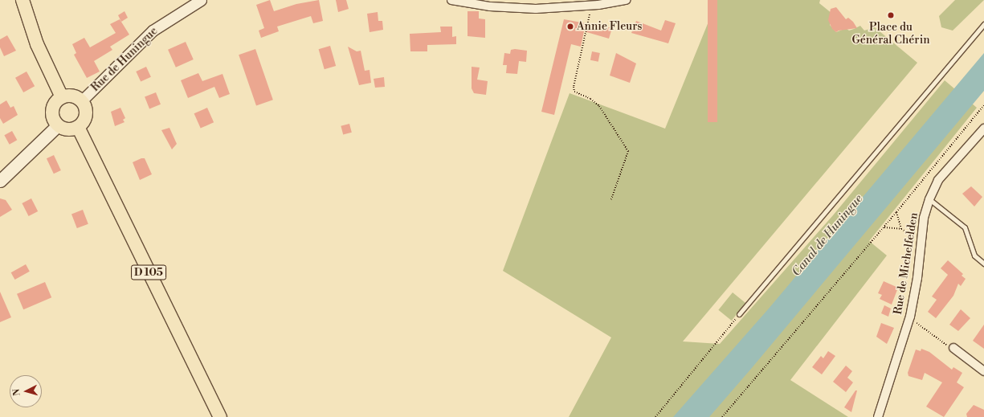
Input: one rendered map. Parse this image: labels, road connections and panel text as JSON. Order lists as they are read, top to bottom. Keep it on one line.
{"streets":{"main road":["D 105"],"street":["Rue de Huningue","Rue de Michelfelden"]},"crossings":[["Rue de Huningue","D 105"]],"water":["Canal de Huningue"],"places":["Place du Général Chérin","Annie Fleurs"],"north":"left"}
